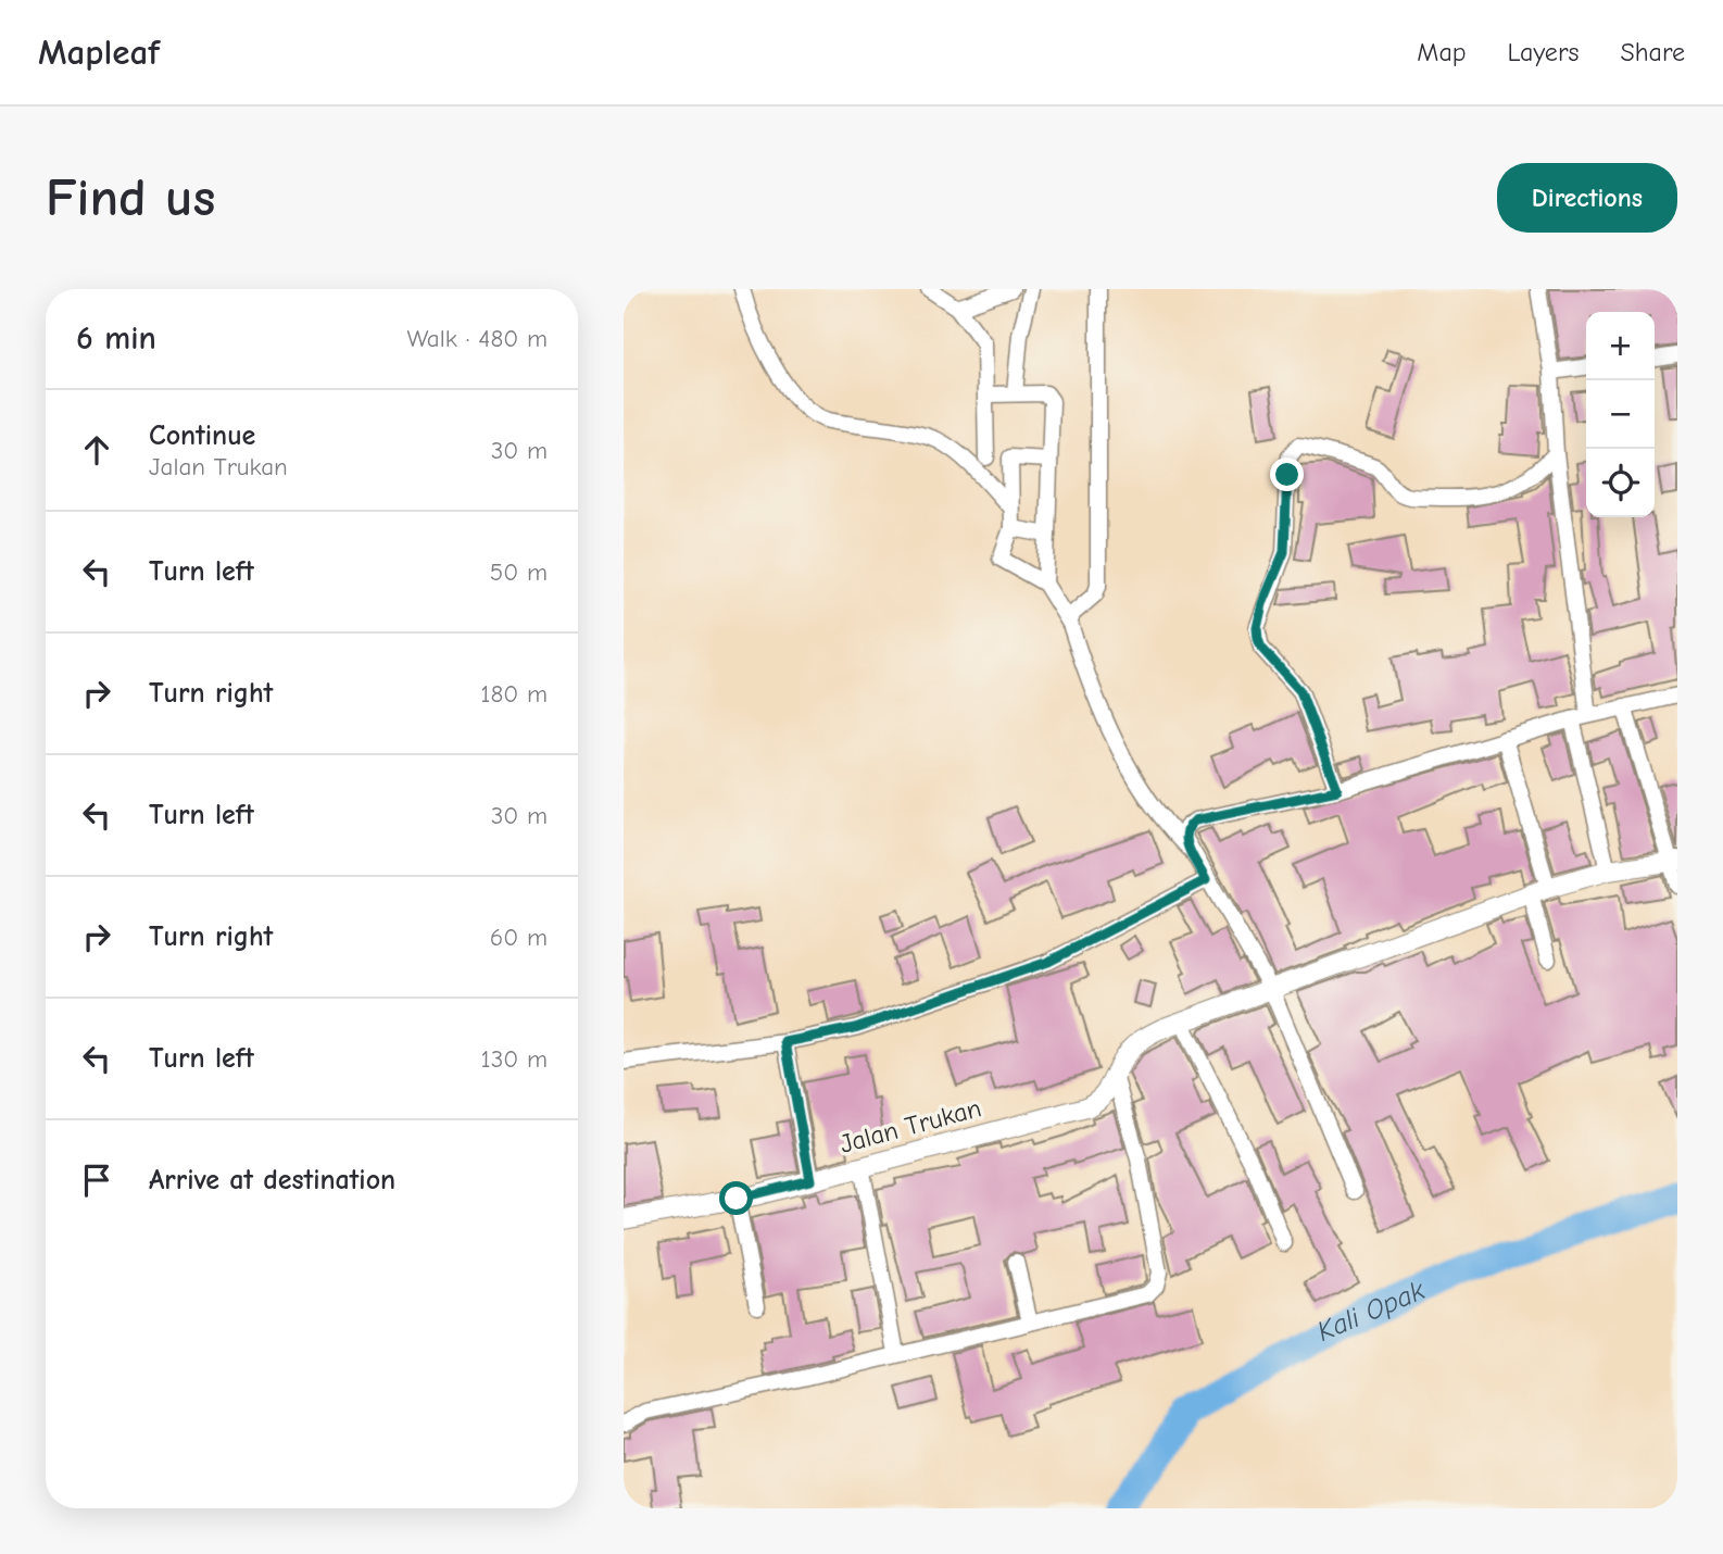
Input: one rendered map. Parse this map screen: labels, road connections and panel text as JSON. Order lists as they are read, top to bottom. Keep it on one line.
{"streets":{"street":["Jalan Trukan"]},"water":["Kali Opak"],"page":{"header":"Mapleaf","nav":["Map","Layers","Share"],"buttons":"Directions","title":"Find us","heading":["6 min","Walk · 480 m"],"map_buttons":["+","−"],"list":[["Continue","Jalan Trukan","30 m"],["Turn left","50 m"],["Turn right","180 m"],["Turn left","30 m"],["Turn right","60 m"],["Turn left","130 m"],"Arrive at destination"]}}
